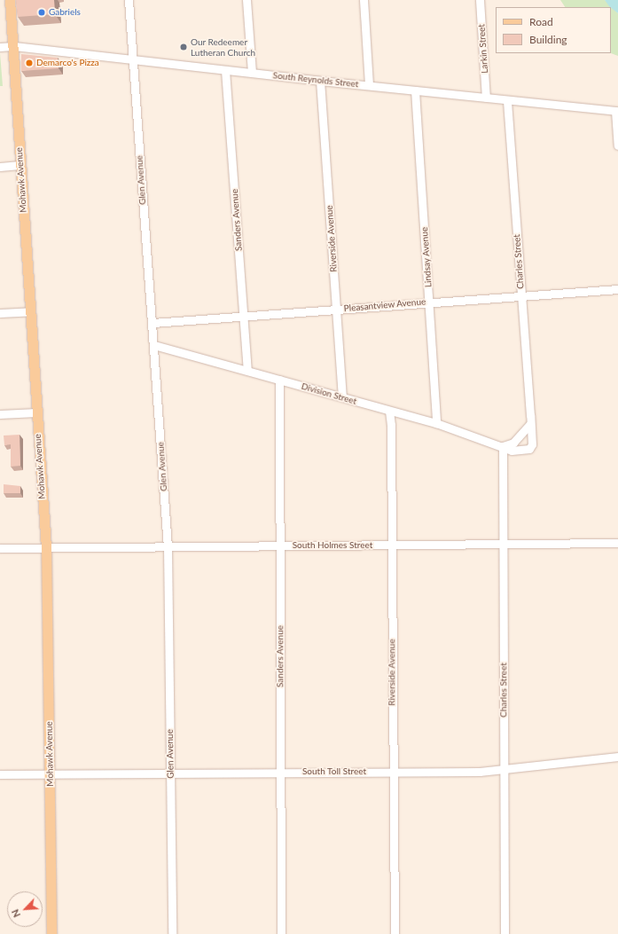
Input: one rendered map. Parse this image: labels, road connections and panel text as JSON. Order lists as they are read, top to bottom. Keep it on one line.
{"streets":{"main road":["Mohawk Avenue"],"street":["Larkin Street","South Reynolds Street","Glen Avenue","Sanders Avenue","Riverside Avenue","Lindsay Avenue","Charles Street","Pleasantview Avenue","Division Street","South Holmes Street","South Toll Street"]},"crossings":[["Larkin Street","South Reynolds Street"],["South Reynolds Street","Mohawk Avenue"],["South Reynolds Street","Glen Avenue"],["South Reynolds Street","Sanders Avenue"],["South Reynolds Street","Riverside Avenue"],["South Reynolds Street","Lindsay Avenue"],["South Reynolds Street","Charles Street"],["Mohawk Avenue","South Holmes Street"],["Mohawk Avenue","South Toll Street"],["Glen Avenue","Pleasantview Avenue"],["Glen Avenue","Division Street"],["Glen Avenue","South Holmes Street"],["Glen Avenue","South Toll Street"],["Sanders Avenue","Pleasantview Avenue"],["Sanders Avenue","Division Street"],["Sanders Avenue","South Holmes Street"],["Sanders Avenue","South Toll Street"],["Riverside Avenue","Pleasantview Avenue"],["Riverside Avenue","Division Street"],["Riverside Avenue","South Holmes Street"],["Riverside Avenue","South Toll Street"],["Lindsay Avenue","Pleasantview Avenue"],["Lindsay Avenue","Division Street"],["Charles Street","Pleasantview Avenue"],["Charles Street","Division Street"],["Charles Street","South Holmes Street"],["Charles Street","South Toll Street"]],"places":["Gabriels","Our Redeemer Lutheran Church","Demarco's Pizza"],"legend":["Road","Building"],"north":"bottom left"}
